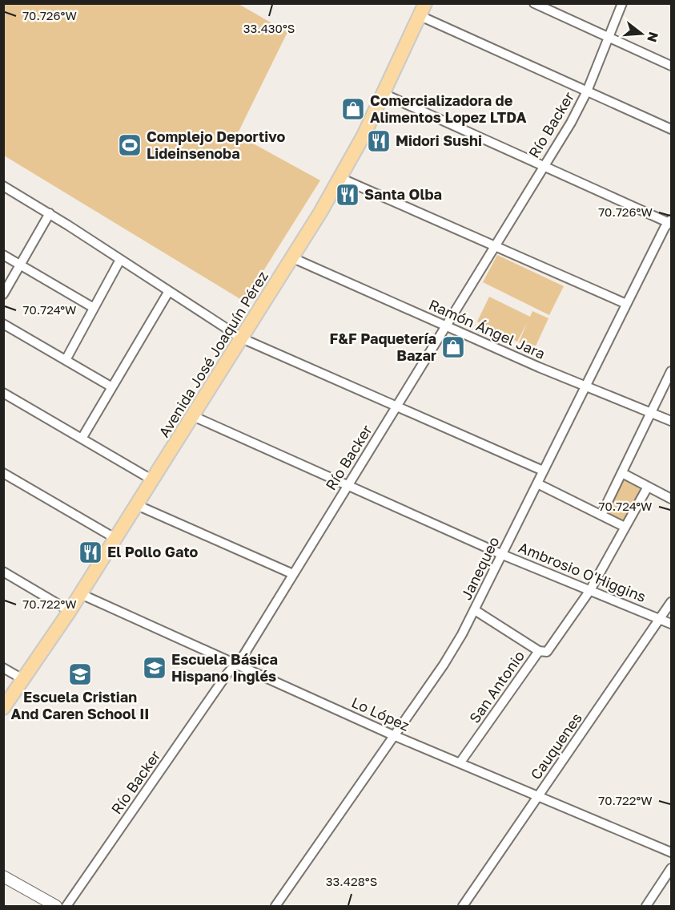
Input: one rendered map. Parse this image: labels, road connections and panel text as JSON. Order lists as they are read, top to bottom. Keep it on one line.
{"streets":{"main road":["Avenida José Joaquín Pérez"],"street":["Río Backer","Ramón Ángel Jara","Janequeo","Ambrosio O'Higgins","San Antonio","Lo López","Cauquenes"]},"crossings":[["Río Backer","Ramón Ángel Jara"],["Río Backer","Ambrosio O'Higgins"],["Río Backer","Lo López"],["Ramón Ángel Jara","Avenida José Joaquín Pérez"],["Ramón Ángel Jara","Janequeo"],["Avenida José Joaquín Pérez","Ambrosio O'Higgins"],["Avenida José Joaquín Pérez","Lo López"],["Janequeo","Ambrosio O'Higgins"],["Janequeo","Lo López"],["Ambrosio O'Higgins","San Antonio"],["Ambrosio O'Higgins","Cauquenes"],["San Antonio","Lo López"],["Lo López","Cauquenes"]],"places":{"shop":["Comercializadora de Alimentos Lopez LTDA","F&F Paquetería Bazar"],"restaurant":["Midori Sushi","Santa Olba","El Pollo Gato"],"sports":["Complejo Deportivo Lideinsenoba"],"school or university":["Escuela Básica Hispano Inglés","Escuela Cristian And Caren School II"]},"north":"right","coordinates":["70.726°W","33.430°S","70.724°W","70.722°W","33.428°S"]}
